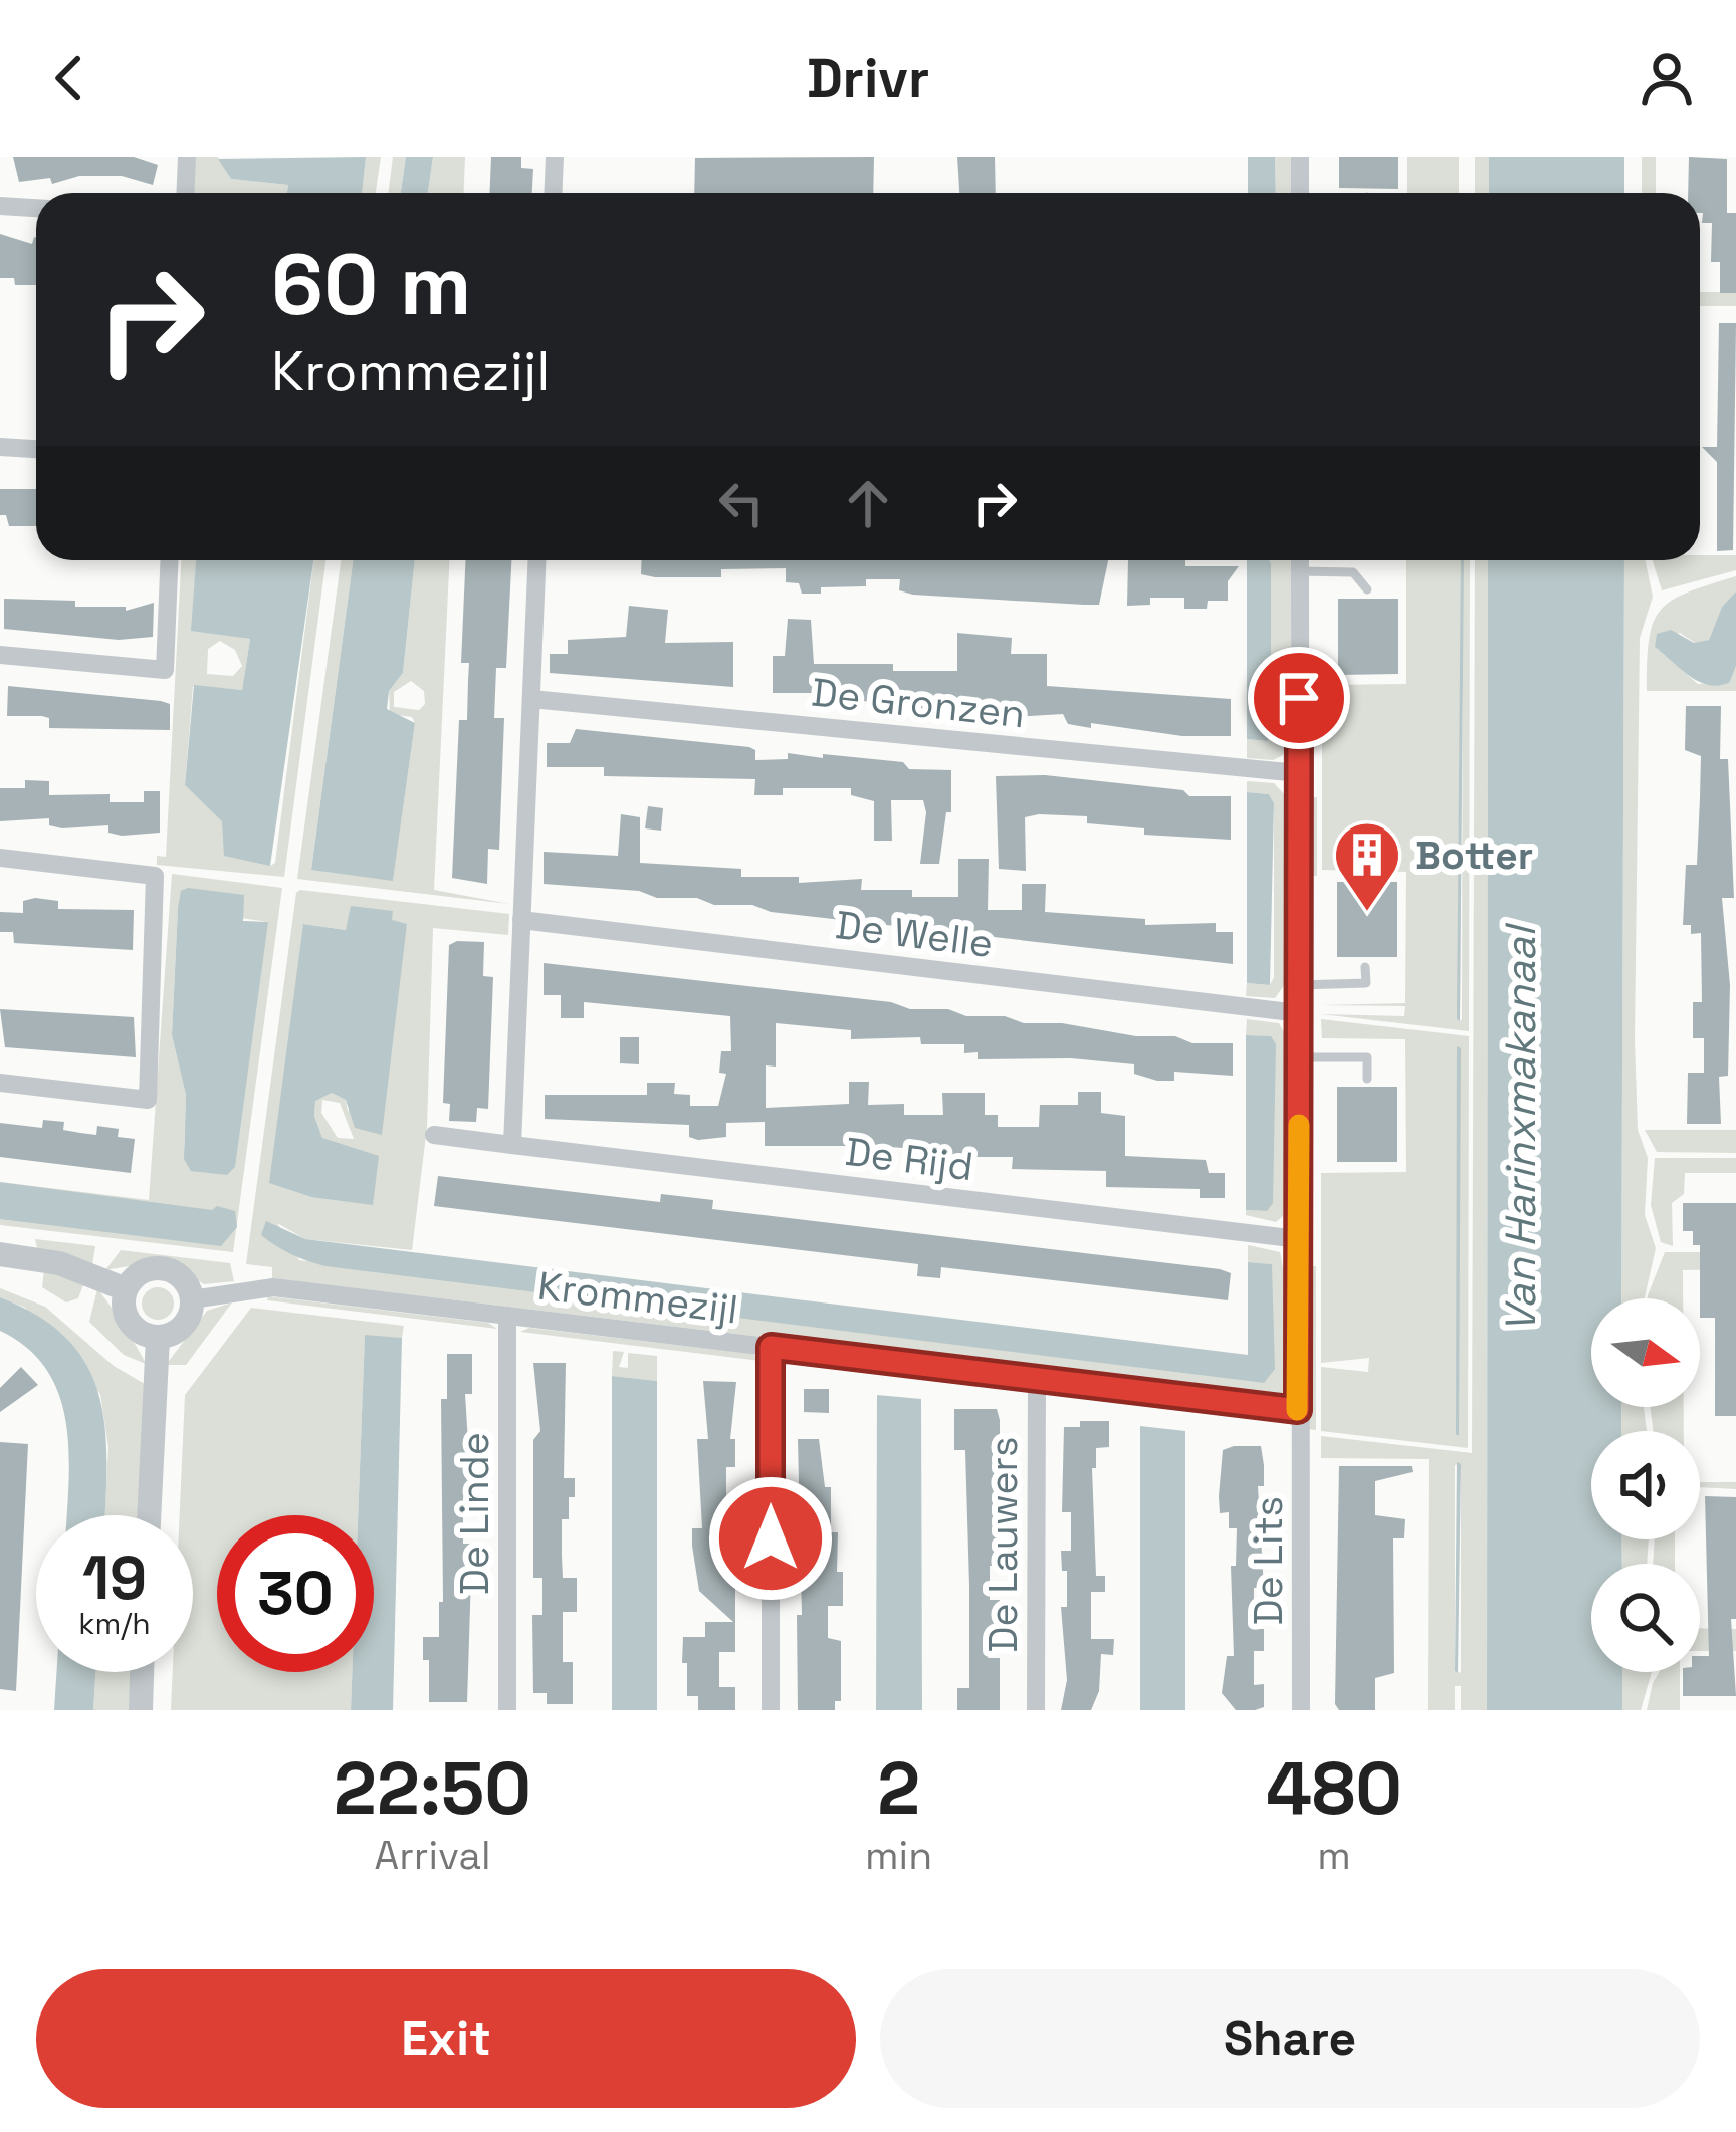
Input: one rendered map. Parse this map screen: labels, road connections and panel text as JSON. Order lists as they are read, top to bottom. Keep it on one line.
{"streets":{"street":["De Gronzen","De Welle","De Rijd","Krommezijl","De Linde","De Lauwers","De Lits"]},"crossings":[["Krommezijl","De Linde"],["Krommezijl","De Lauwers"],["Krommezijl","De Lits"]],"water":["Van Harinxmakanaal"],"places":{"building":["Botter"]},"north":"right","page":{"header":"Drivr","turn":["60 m","Krommezijl"],"speed":"19 km/h","limit":"30","eta":["22:50","Arrival","2","min","480","m"],"buttons":["Exit","Share"]}}
